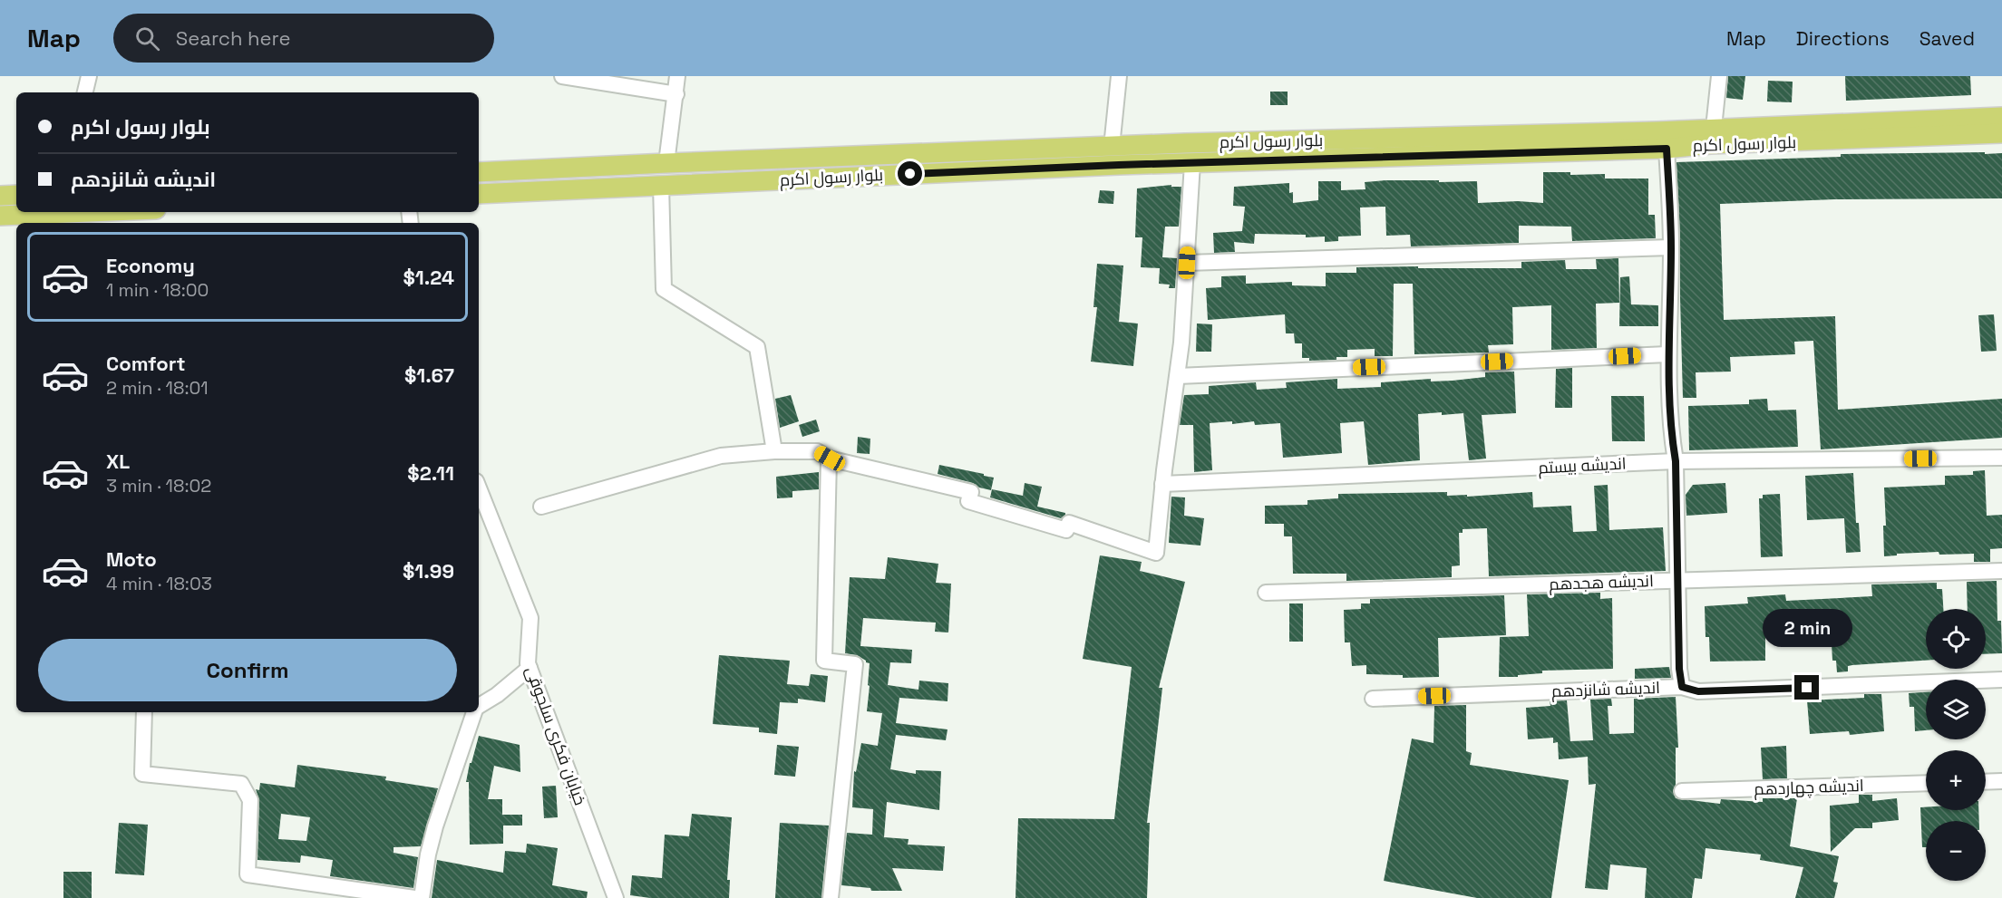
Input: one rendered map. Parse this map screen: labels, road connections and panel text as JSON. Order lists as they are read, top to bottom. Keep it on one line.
{"streets":{"main road":["بلوار رسول اکرم"],"street":["اندیشه بیستم","اندیشه هجدهم","اندیشه شانزدهم","خیابان فکری سلجوقی","اندیشه چهاردهم"]},"page":{"header":"Map","search":"Search here","nav":["Map","Directions","Saved"],"banner":["بلوار رسول اکرم","اندیشه شانزدهم"],"list":[{"name":"Economy","note":"1 min · 18:00","value":"$1.24"},{"name":"Comfort","note":"2 min · 18:01","value":"$1.67"},{"name":"XL","note":"3 min · 18:02","value":"$2.11"},{"name":"Moto","note":"4 min · 18:03","value":"$1.99"}],"map_buttons":["+","−"],"bubble":"2 min","buttons":"Confirm"}}
